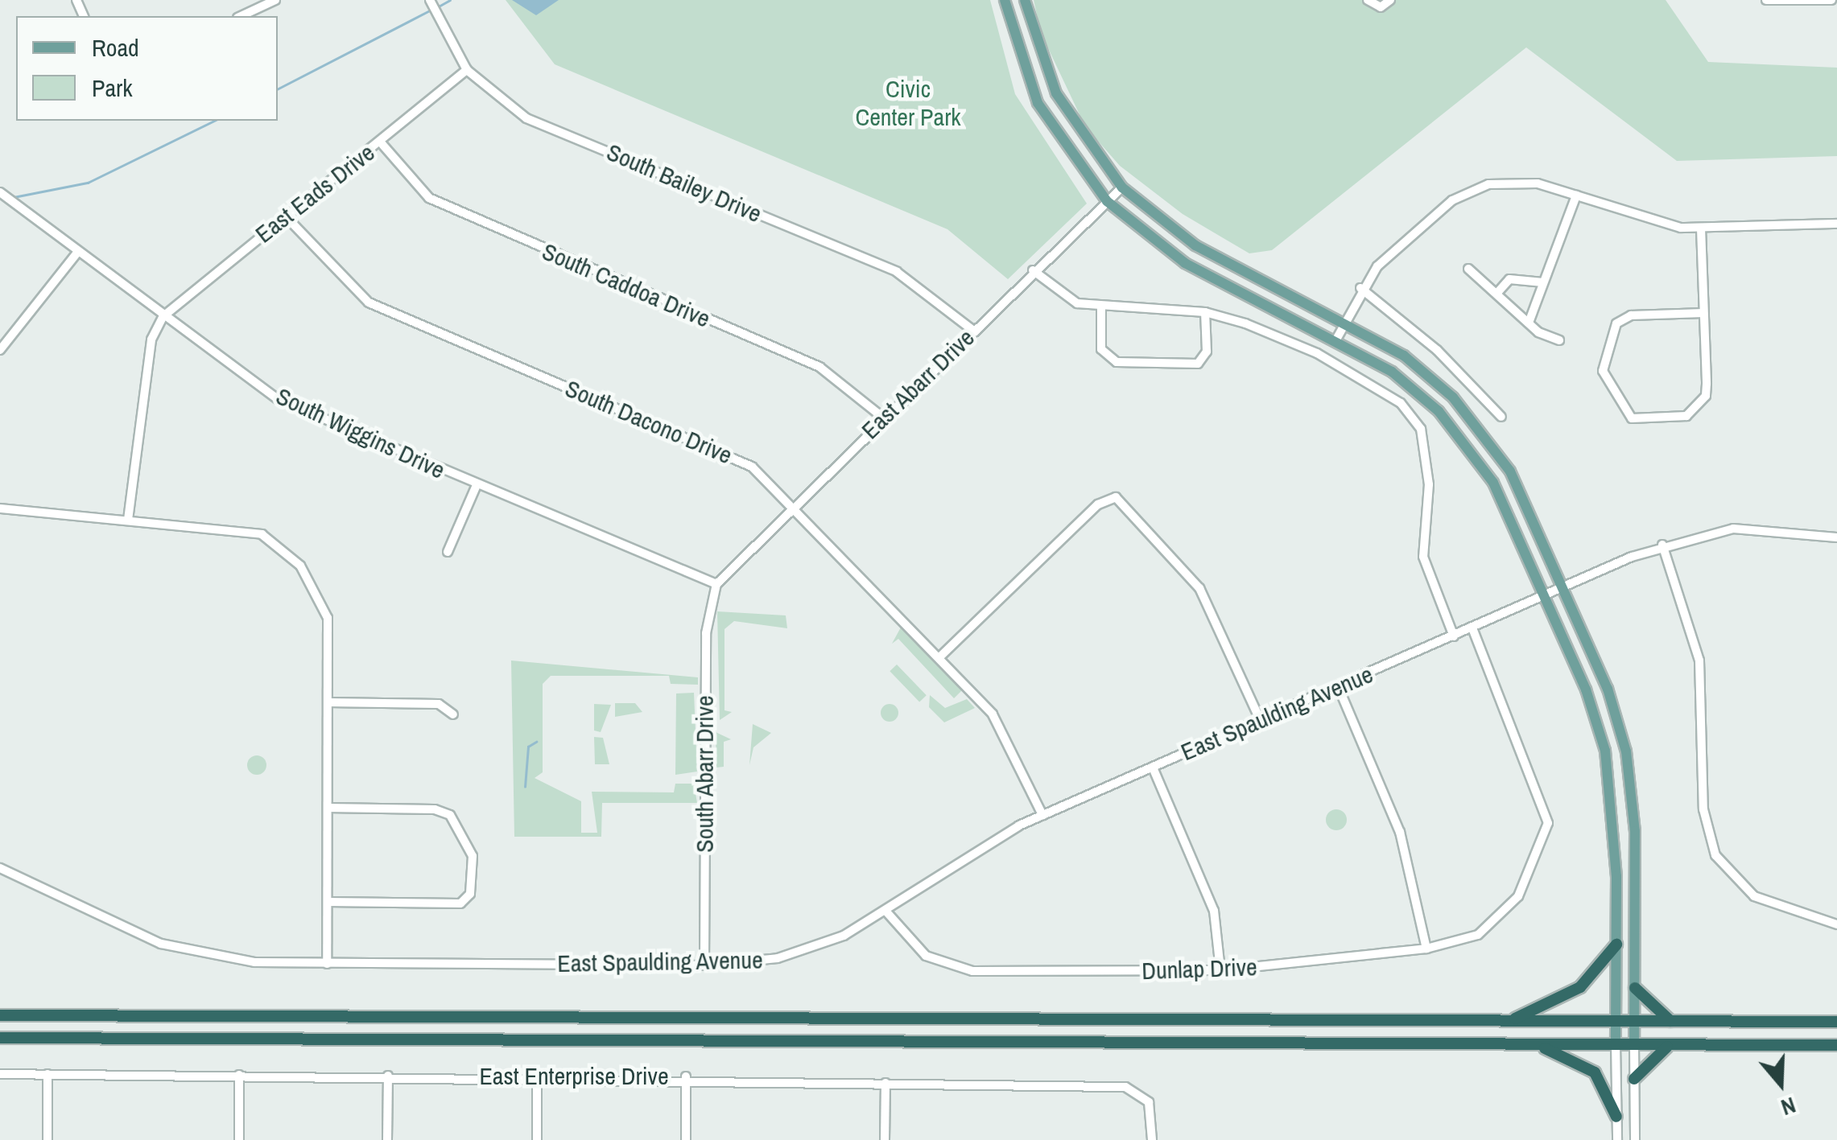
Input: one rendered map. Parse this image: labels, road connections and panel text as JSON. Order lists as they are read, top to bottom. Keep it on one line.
{"streets":{"street":["South Bailey Drive","East Eads Drive","South Caddoa Drive","East Abarr Drive","South Dacono Drive","South Wiggins Drive","East Spaulding Avenue","South Abarr Drive","Dunlap Drive","East Enterprise Drive"]},"crossings":[["South Bailey Drive","East Eads Drive"],["South Bailey Drive","East Abarr Drive"],["East Eads Drive","South Caddoa Drive"],["East Eads Drive","South Dacono Drive"],["East Eads Drive","South Wiggins Drive"],["South Caddoa Drive","East Abarr Drive"],["East Abarr Drive","South Dacono Drive"],["East Abarr Drive","South Wiggins Drive"],["East Abarr Drive","South Abarr Drive"],["South Dacono Drive","East Spaulding Avenue"],["South Wiggins Drive","South Abarr Drive"],["East Spaulding Avenue","South Abarr Drive"],["East Spaulding Avenue","Dunlap Drive"]],"parks":["Civic Center Park"],"legend":["Road","Park"],"north":"bottom"}
